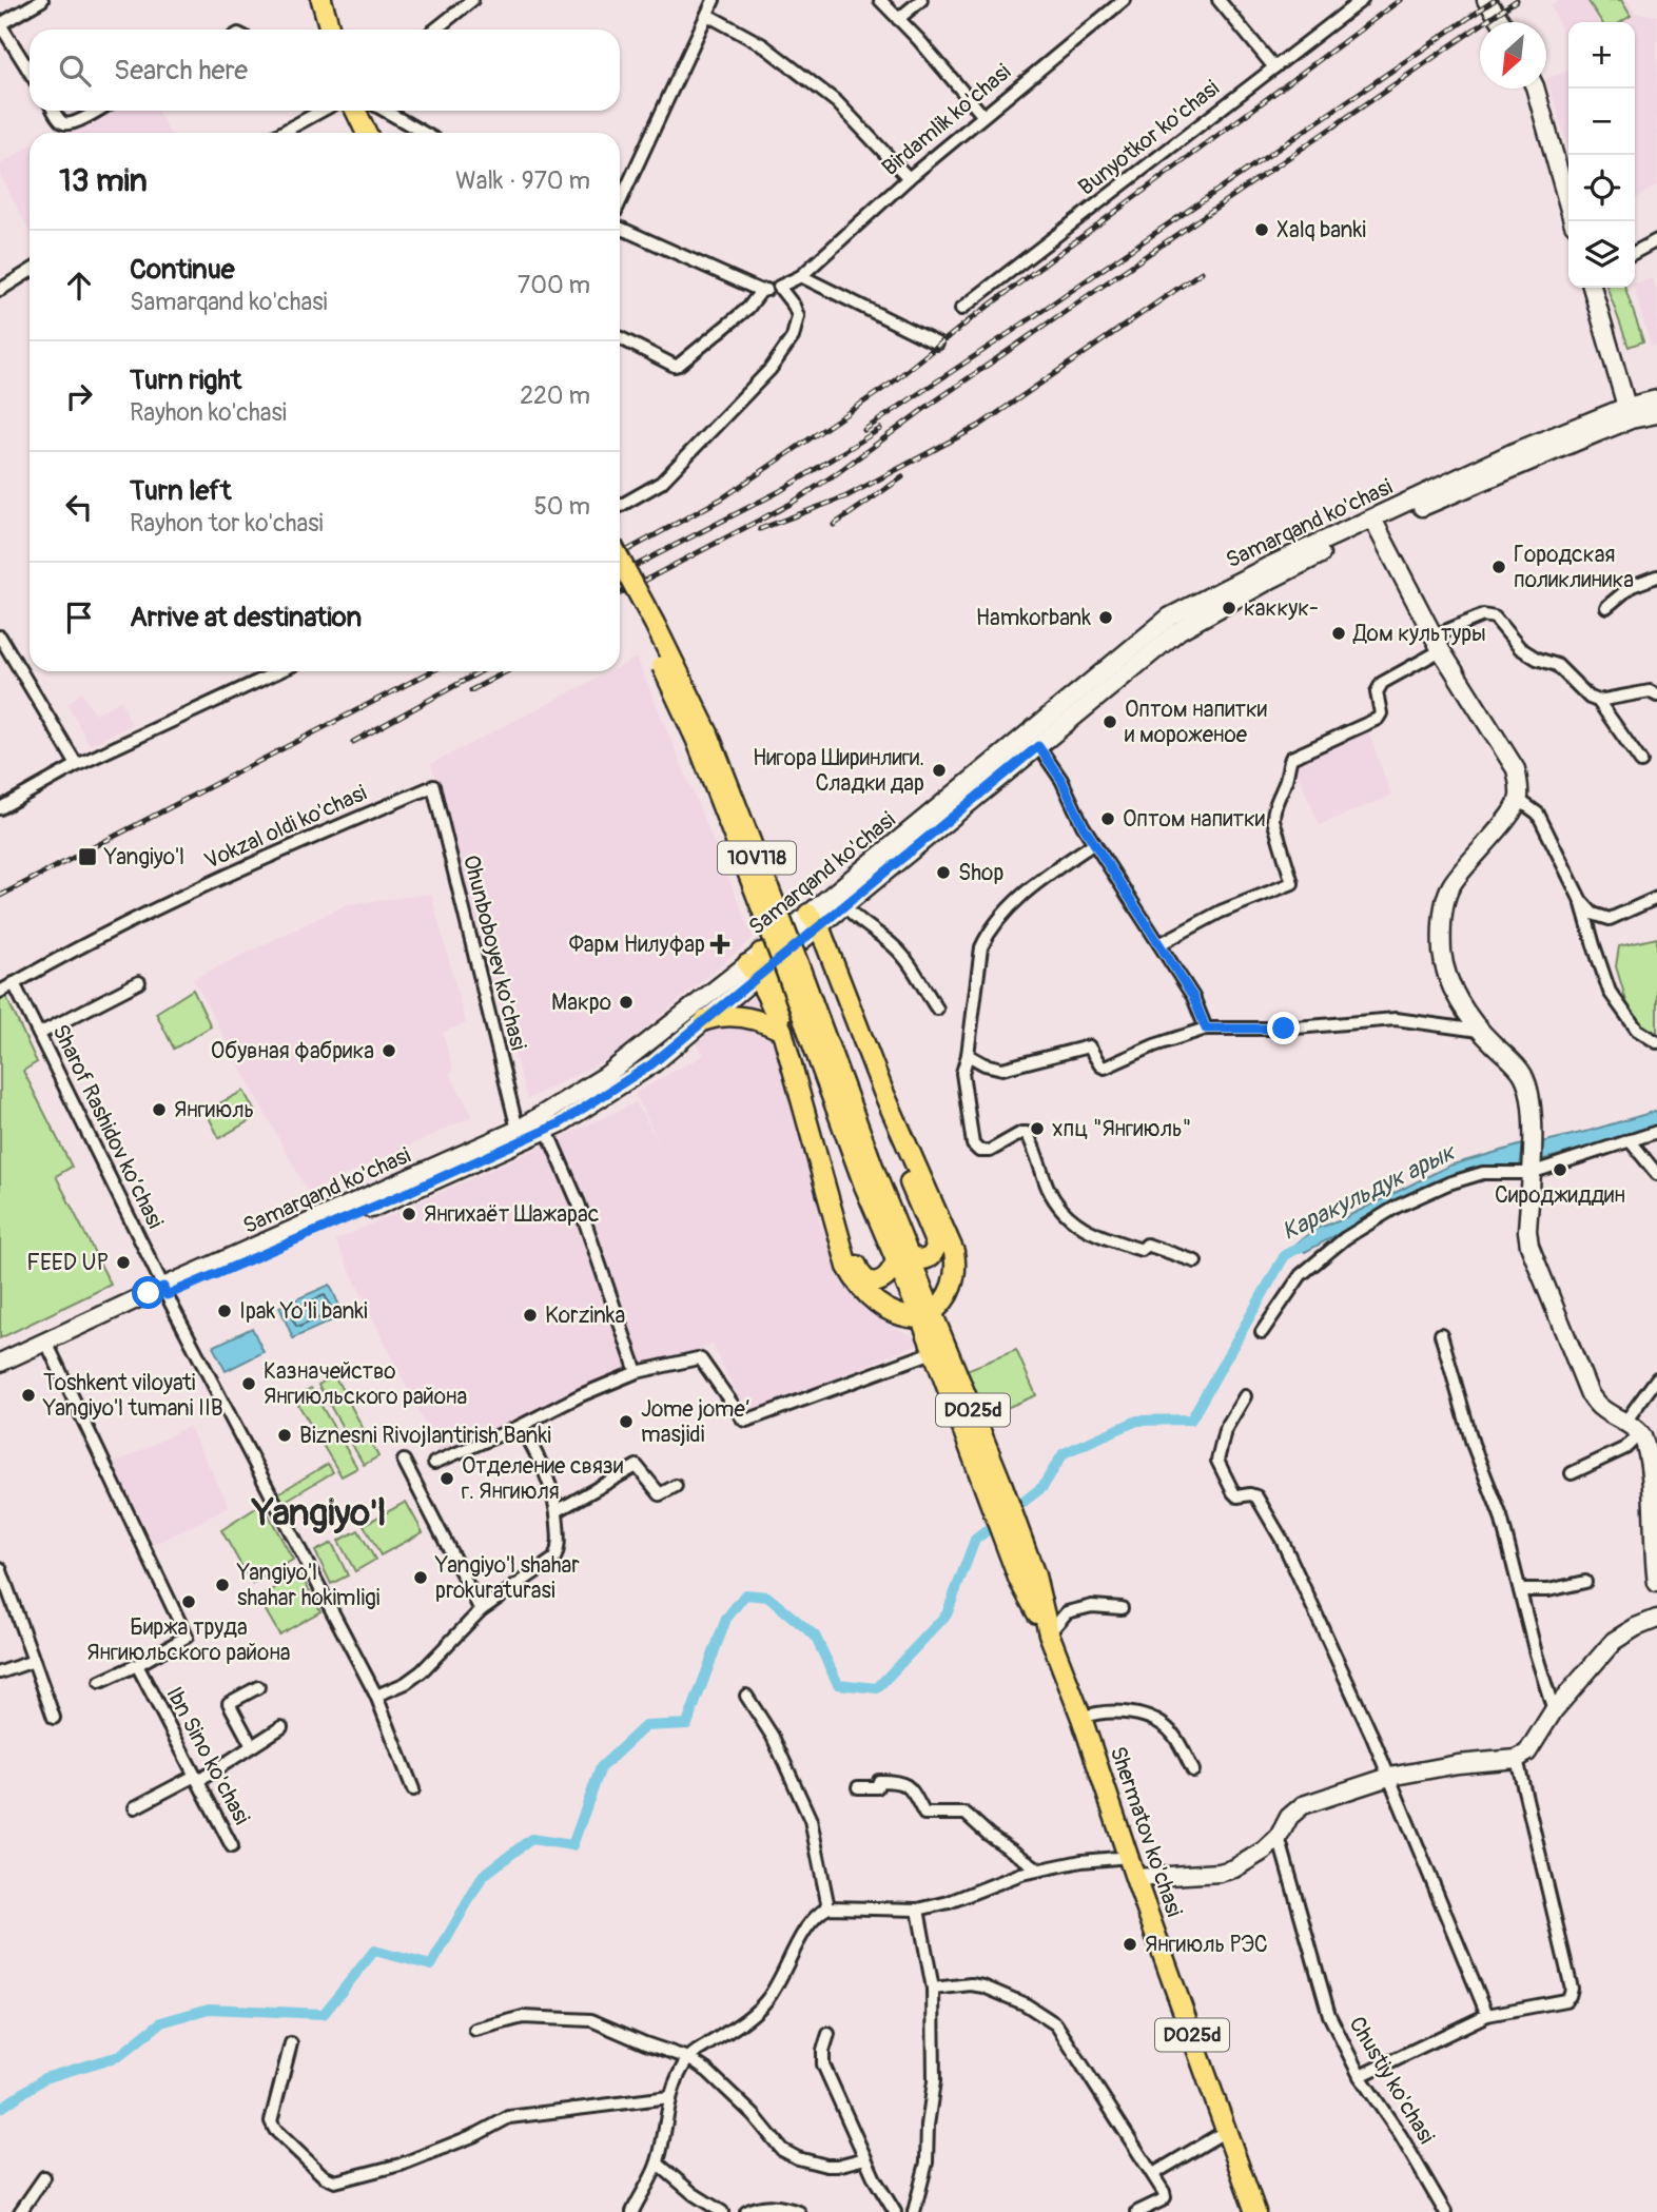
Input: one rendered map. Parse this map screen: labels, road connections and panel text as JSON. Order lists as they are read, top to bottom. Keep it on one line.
{"streets":{"main road":["Samarqand ko'chasi","10V118","D025d","Shermatov ko'chasi"],"street":["Birdamlik ko'chasi","Bunyotkor ko'chasi","Vokzal oldi ko'chasi","Ohunboboyev ko'chasi","Sharof Rashidov ko’chasi","Ibn Sino ko'chasi","Chustiy ko'chasi"]},"crossings":[["Samarqand ko'chasi","Ohunboboyev ko'chasi"],["Samarqand ko'chasi","Sharof Rashidov ko’chasi"],["Vokzal oldi ko'chasi","Ohunboboyev ko'chasi"],["Vokzal oldi ko'chasi","Sharof Rashidov ko’chasi"],["10V118","D025d"],["D025d","Shermatov ko'chasi"]],"districts":["Yangiyo'l"],"water":["Каракульдук арык"],"places":{"other":["Xalq banki","Городская поликлиника","каккук-","Hamkorbank","Дом культуры","Оптом напитки и мороженое","Нигора Ширинлиги. Сладки дар","Оптом напитки","Shop","Макро","Обувная фабрика","Янгиюль","хпц \"Янгиюль\"","Сироджиддин","Янгихаёт Шажарас","FEED UP","Ipak Yo'li banki","Korzinka","Казначейство Янгиюльского района","Toshkent viloyati Yangiyo'l tumani IIB","Jome jome’ masjidi","Biznesni Rivojlantirish Banki","Отделение связи г. Янгиюля","Yangiyo'l shahar prokuraturasi","Yangiyo'l shahar hokimligi","Биржа труда Янгиюльского района","Янгиюль РЭС"],"transit":["Yangiyo'l"],"health":["Фарм Нилуфар"]},"north":"bottom left","page":{"map_buttons":["+","−"],"search":"Search here","heading":["13 min","Walk · 970 m"],"list":[["Continue","Samarqand ko'chasi","700 m"],["Turn right","Rayhon ko'chasi","220 m"],["Turn left","Rayhon tor ko'chasi","50 m"],"Arrive at destination"]}}
